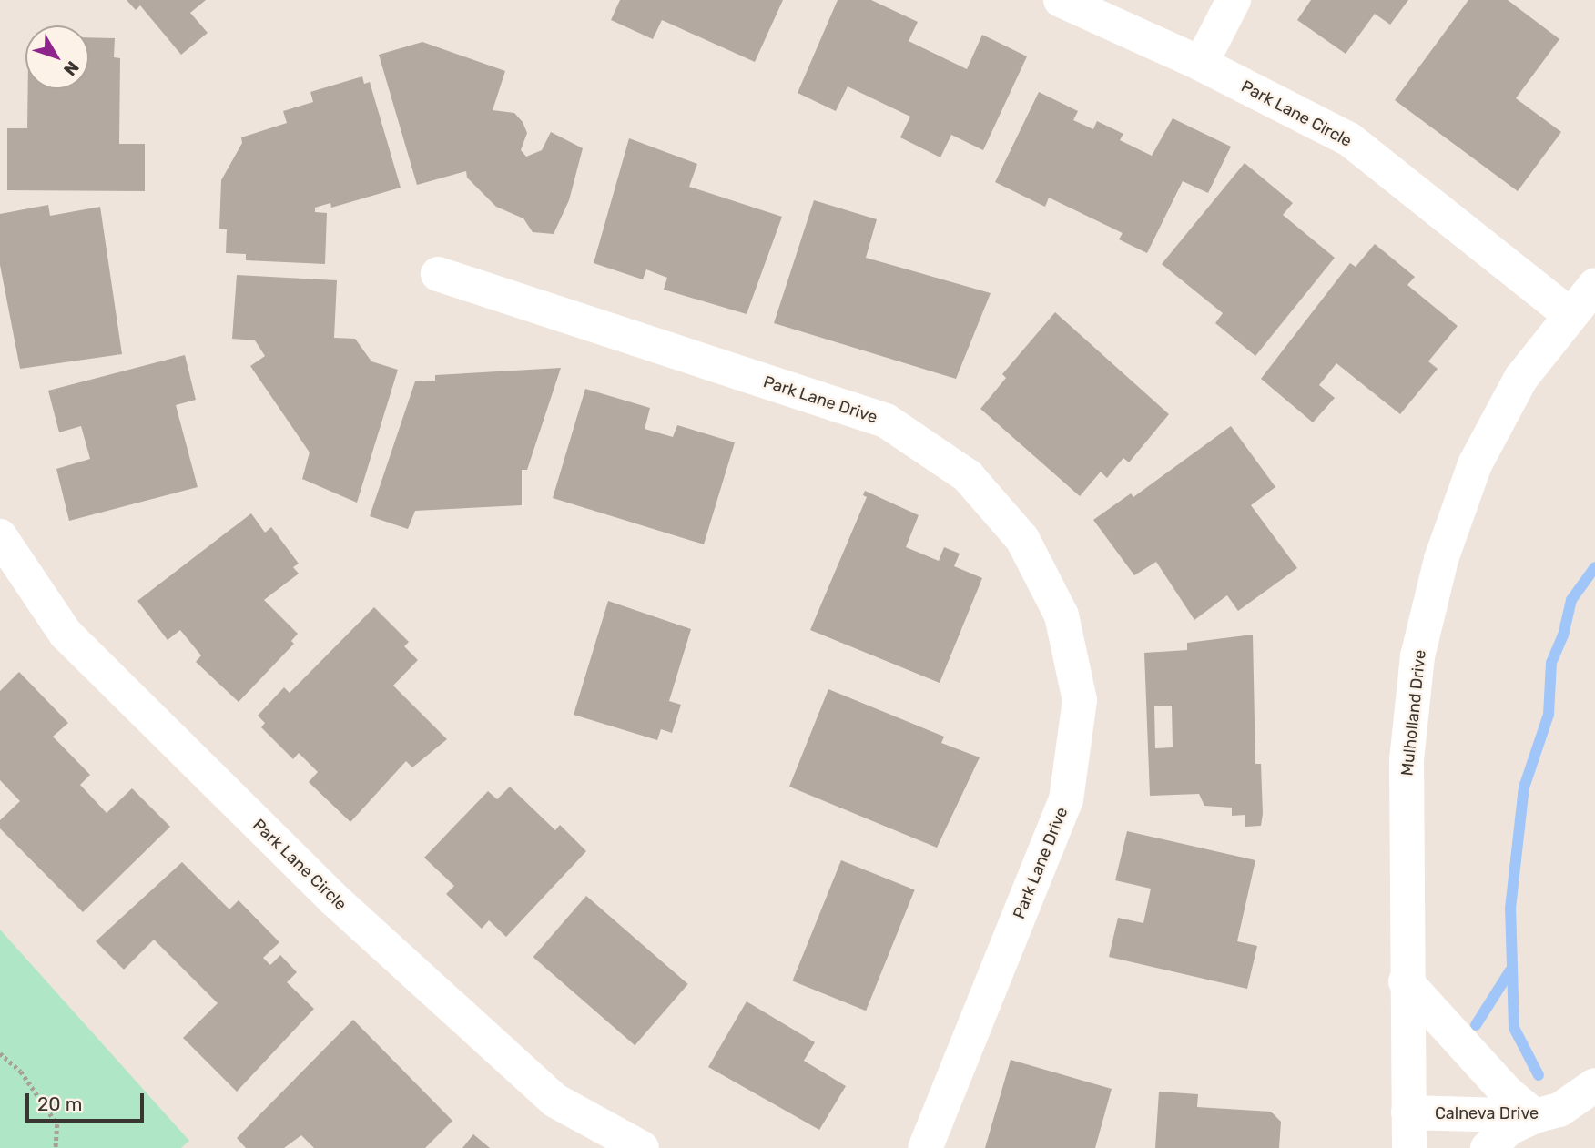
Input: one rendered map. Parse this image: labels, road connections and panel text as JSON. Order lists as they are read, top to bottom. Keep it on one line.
{"streets":{"street":["Park Lane Circle","Park Lane Drive","Mulholland Drive","Calneva Drive"]},"crossings":[["Park Lane Circle","Mulholland Drive"],["Mulholland Drive","Calneva Drive"]],"scale_bar":"20 m","north":"bottom right"}
